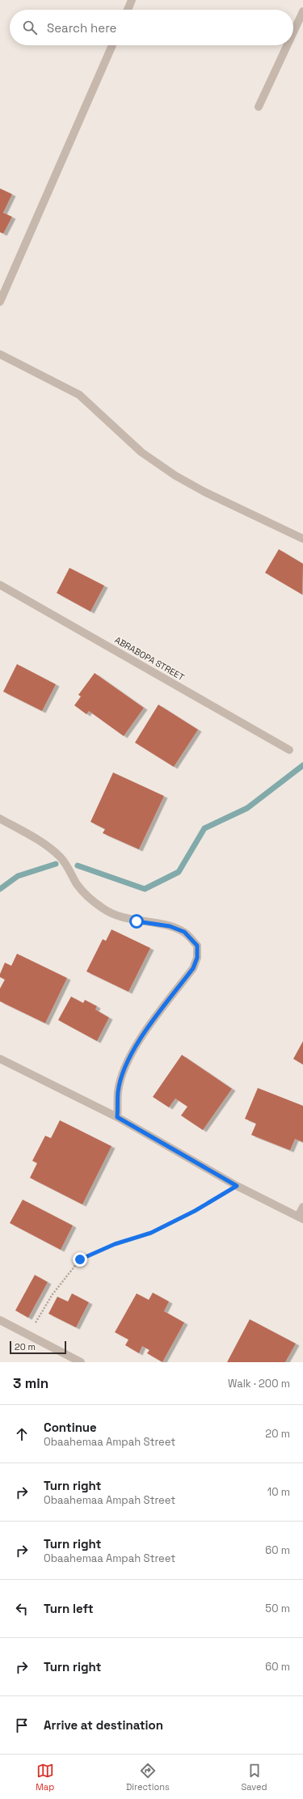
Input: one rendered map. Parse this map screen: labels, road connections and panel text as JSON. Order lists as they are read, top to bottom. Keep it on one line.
{"streets":{"street":["ABRABOPA STREET"]},"scale_bar":"20 m","page":{"search":"Search here","scale":"20 m","heading":["3 min","Walk · 200 m"],"list":[["Continue","Obaahemaa Ampah Street","20 m"],["Turn right","Obaahemaa Ampah Street","10 m"],["Turn right","Obaahemaa Ampah Street","60 m"],["Turn left","50 m"],["Turn right","60 m"],"Arrive at destination"],"nav":["Map","Directions","Saved"]}}
